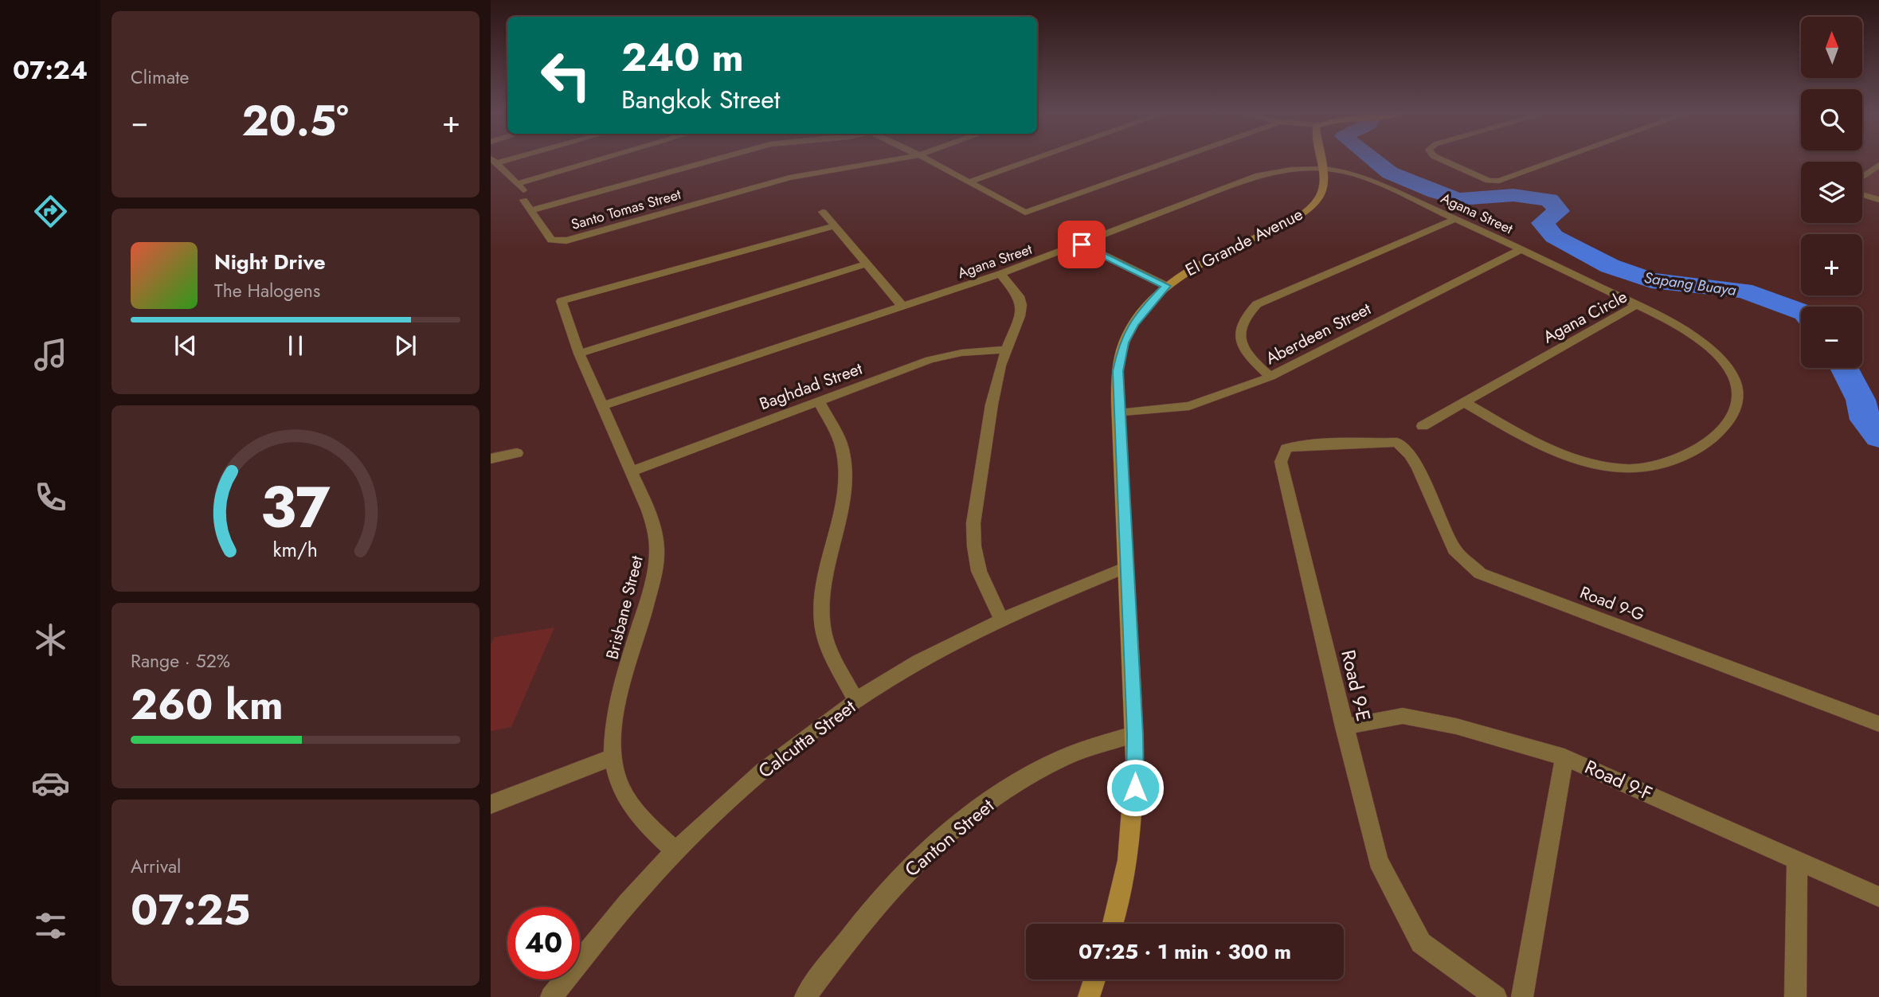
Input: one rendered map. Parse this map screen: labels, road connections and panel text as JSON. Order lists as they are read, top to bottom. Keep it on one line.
{"streets":{"street":["Santo Tomas Street","Agana Street","El Grande Avenue","Agana Circle","Aberdeen Street","Baghdad Street","Road 9-G","Brisbane Street","Road 9-E","Calcutta Street","Road 9-F","Canton Street"]},"crossings":[["Agana Street","El Grande Avenue"],["Agana Street","Agana Circle"],["Agana Street","Aberdeen Street"],["Agana Street","Brisbane Street"],["El Grande Avenue","Aberdeen Street"],["El Grande Avenue","Calcutta Street"],["El Grande Avenue","Canton Street"],["Baghdad Street","Brisbane Street"],["Road 9-G","Road 9-E"],["Brisbane Street","Calcutta Street"],["Road 9-E","Road 9-F"]],"water":["Sapang Buaya"],"north":"top","page":{"tabs":"07:24","tile":["Climate",["Range · 52%","260 km"],["Arrival","07:25"]],"map_buttons":["+","−"],"turn":["240 m","Bangkok Street"],"heat":["−","20.5°","+"],"song":["Night Drive","The Halogens"],"limit":"40","trip":"07:25 · 1 min · 300 m","gauge":["37","km/h"]}}
